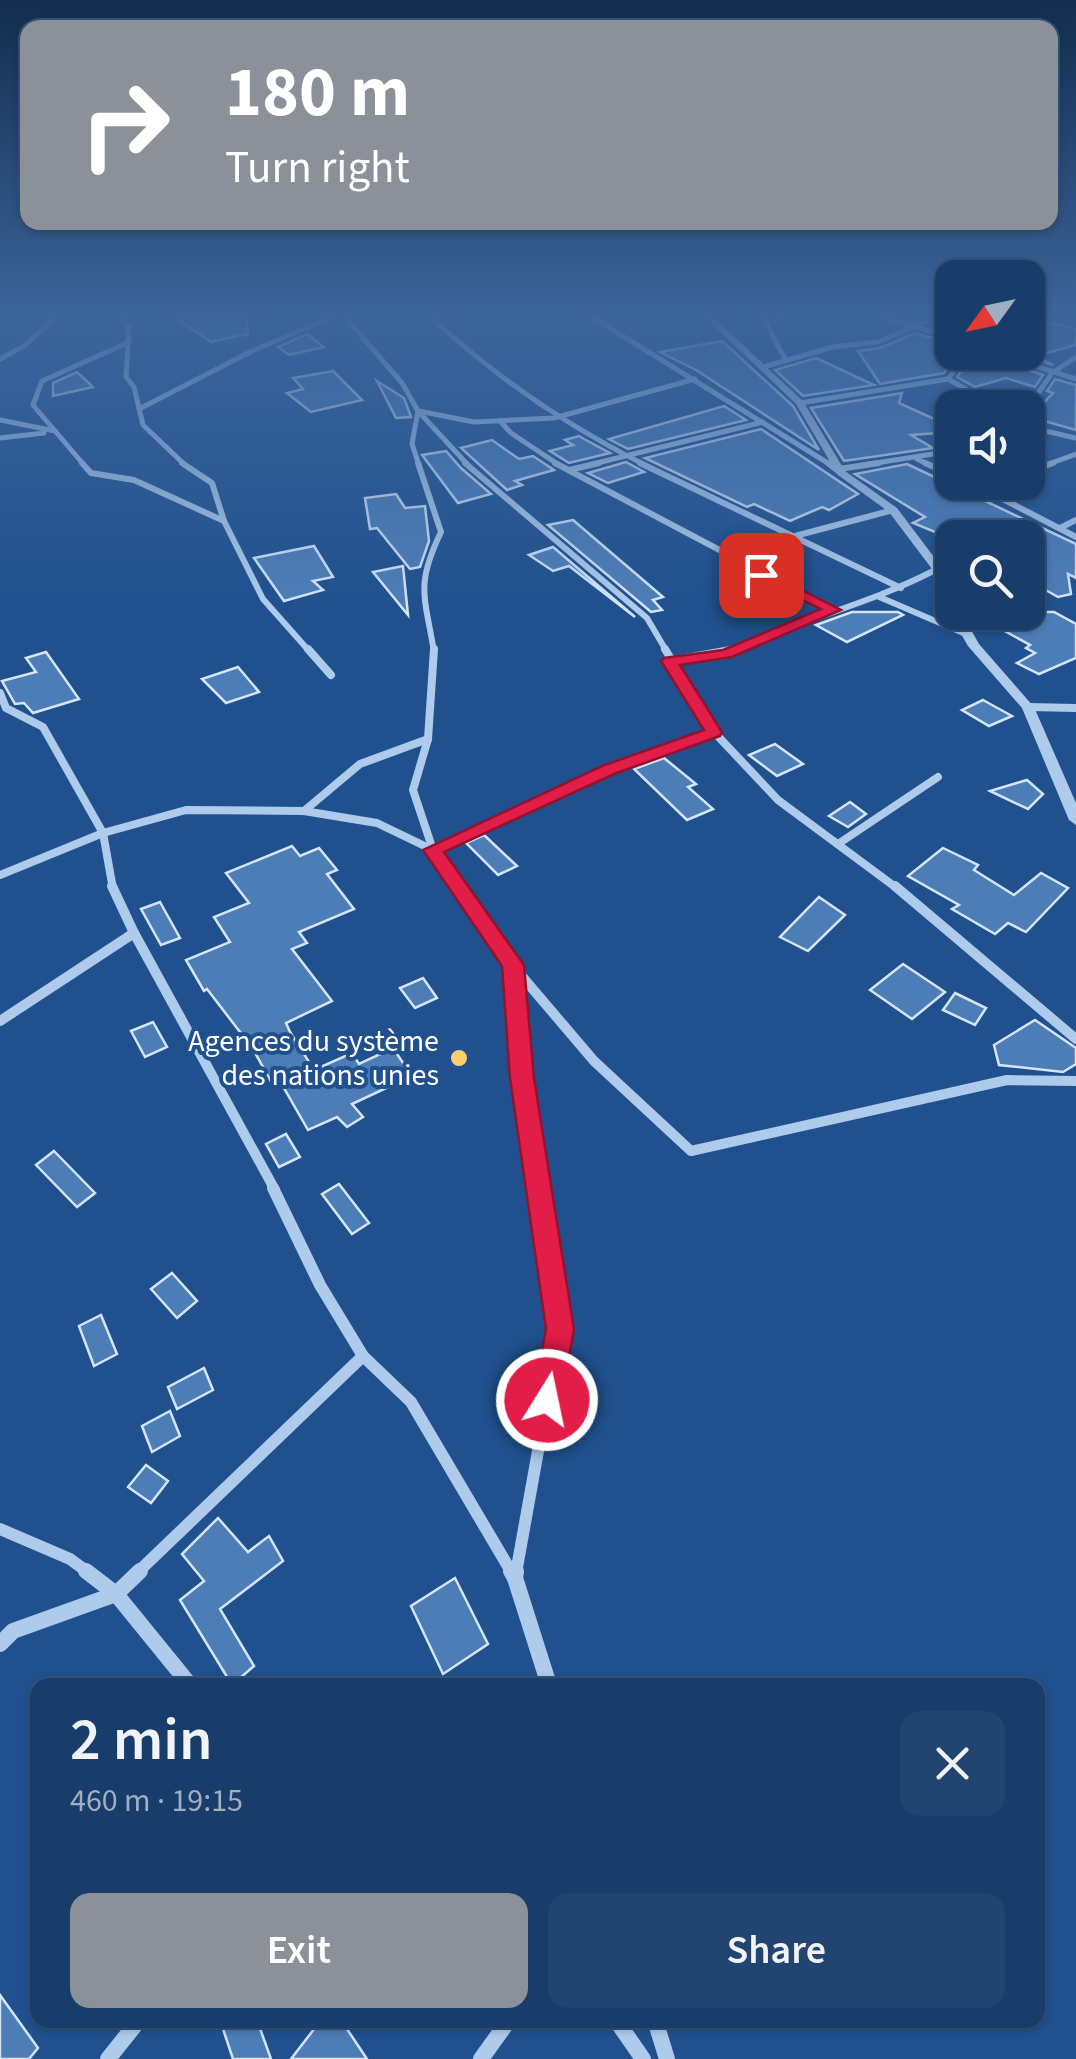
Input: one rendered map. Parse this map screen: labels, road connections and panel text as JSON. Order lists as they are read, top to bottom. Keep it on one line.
{"places":["Agences du système des nations unies"],"north":"bottom left","page":{"turn":["180 m","Turn right"],"heading":["2 min","460 m · 19:15"],"buttons":["Exit","Share"]}}
